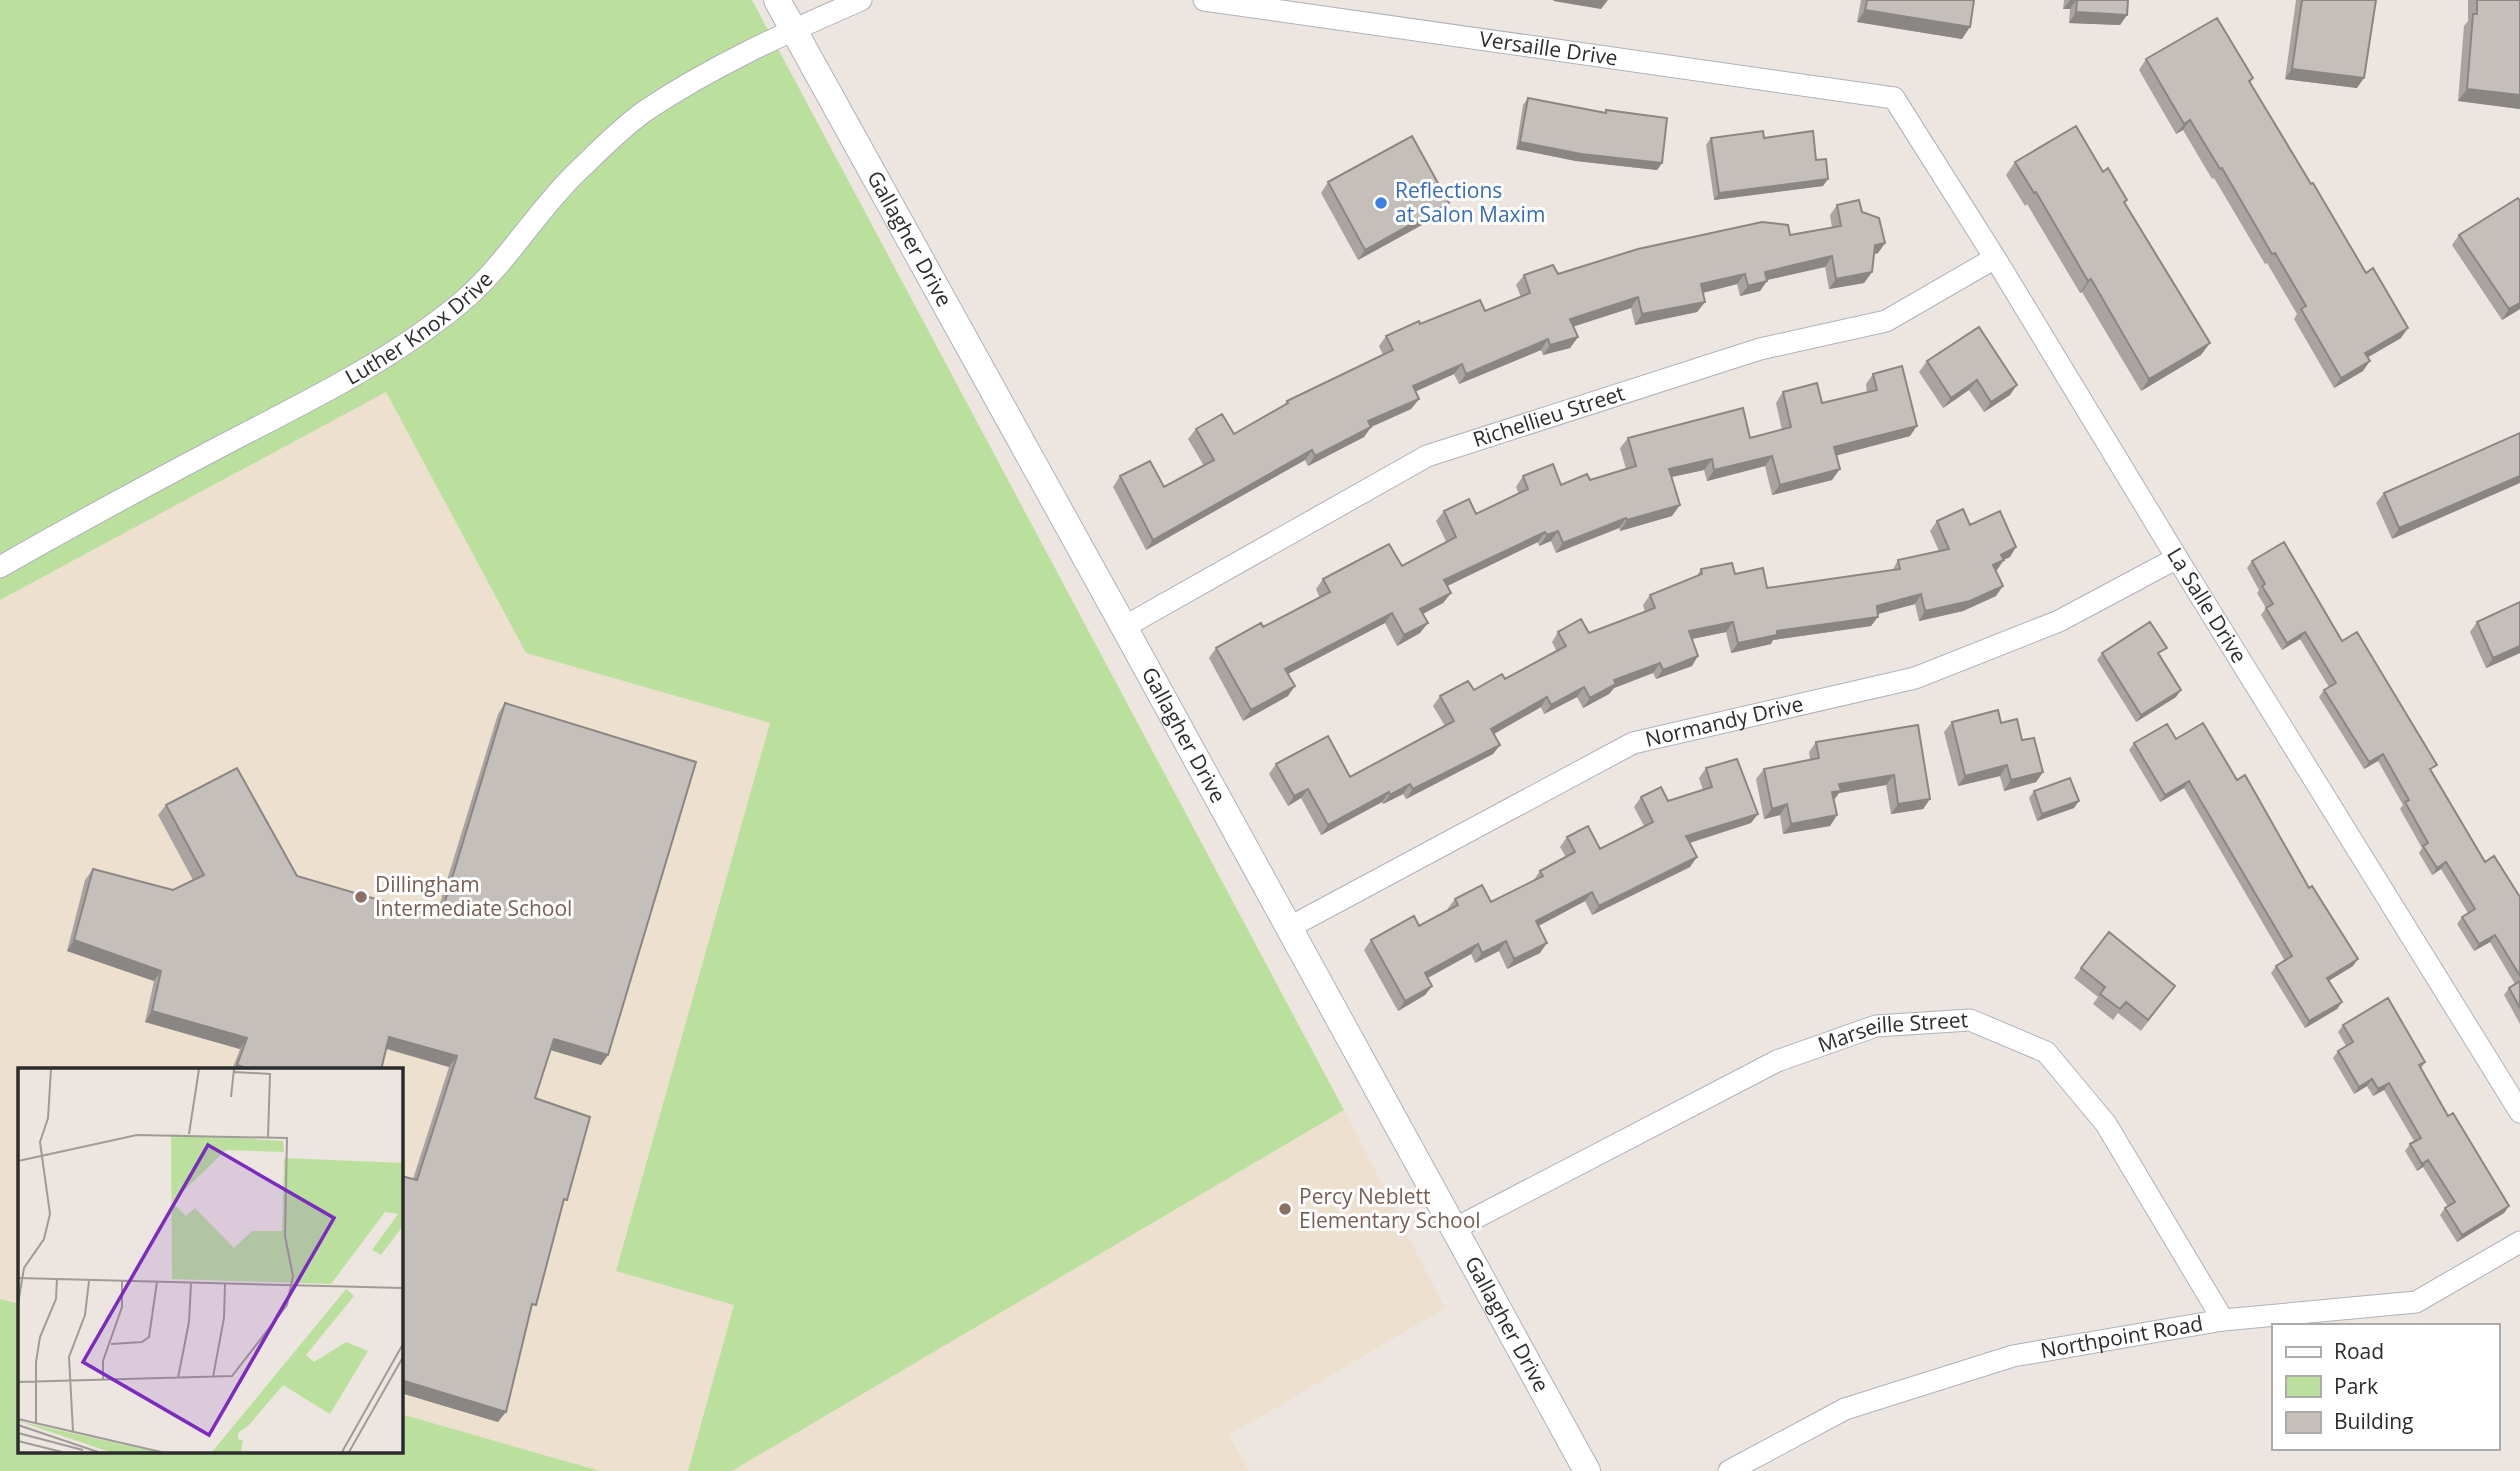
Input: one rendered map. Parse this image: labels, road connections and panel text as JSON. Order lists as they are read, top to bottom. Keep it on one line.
{"streets":{"street":["Versaille Drive","Gallagher Drive","Luther Knox Drive","Richellieu Street","La Salle Drive","Normandy Drive","Marseille Street","Northpoint Road"]},"crossings":[["Versaille Drive","La Salle Drive"],["Gallagher Drive","Luther Knox Drive"],["Gallagher Drive","Richellieu Street"],["Gallagher Drive","Normandy Drive"],["Gallagher Drive","Marseille Street"],["Richellieu Street","La Salle Drive"],["La Salle Drive","Normandy Drive"],["Marseille Street","Northpoint Road"]],"places":["Reflections at Salon Maxim","Dillingham Intermediate School","Percy Neblett Elementary School"],"legend":["Road","Park","Building"]}
